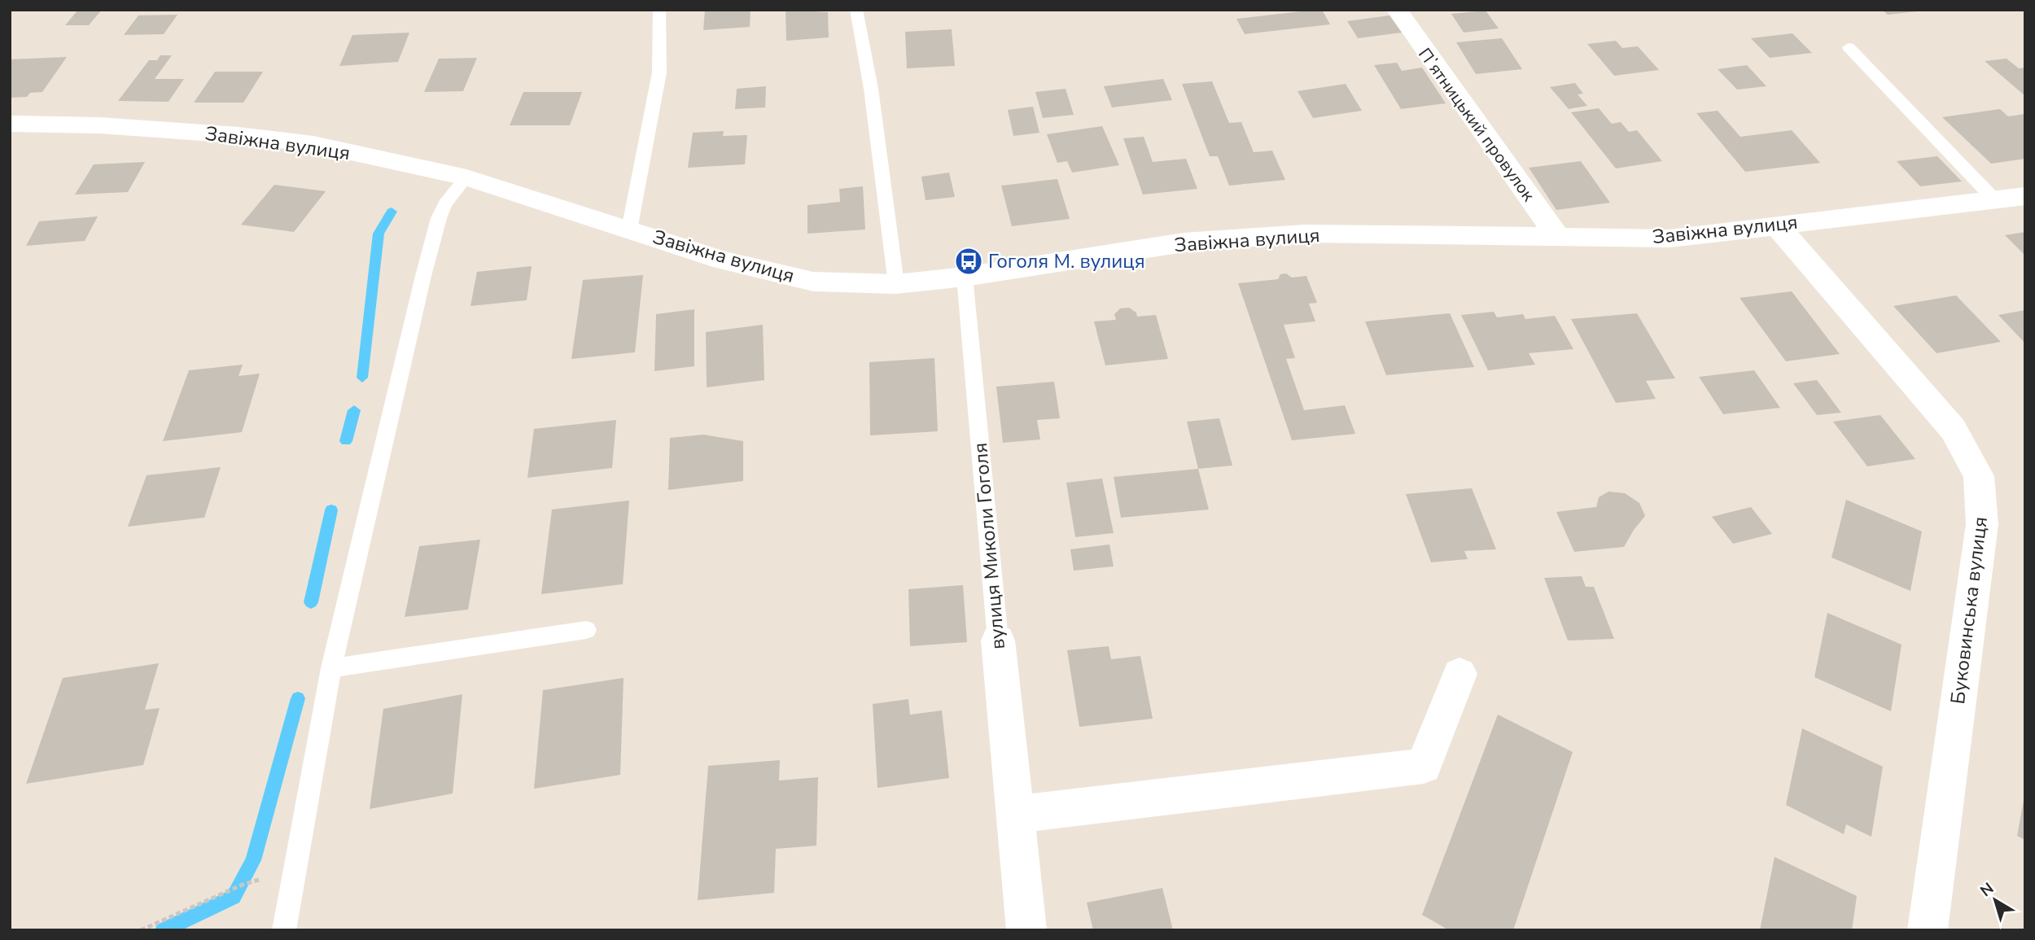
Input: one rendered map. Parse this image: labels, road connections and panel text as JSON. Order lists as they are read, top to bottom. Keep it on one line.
{"streets":{"street":["Пʼятницький провулок","Завіжна вулиця","вулиця Миколи Гоголя","Буковинська вулиця"]},"crossings":[["Пʼятницький провулок","Завіжна вулиця"],["Завіжна вулиця","вулиця Миколи Гоголя"],["Завіжна вулиця","Буковинська вулиця"]],"places":{"bus stop":["Гоголя М. вулиця"]},"north":"top left"}
